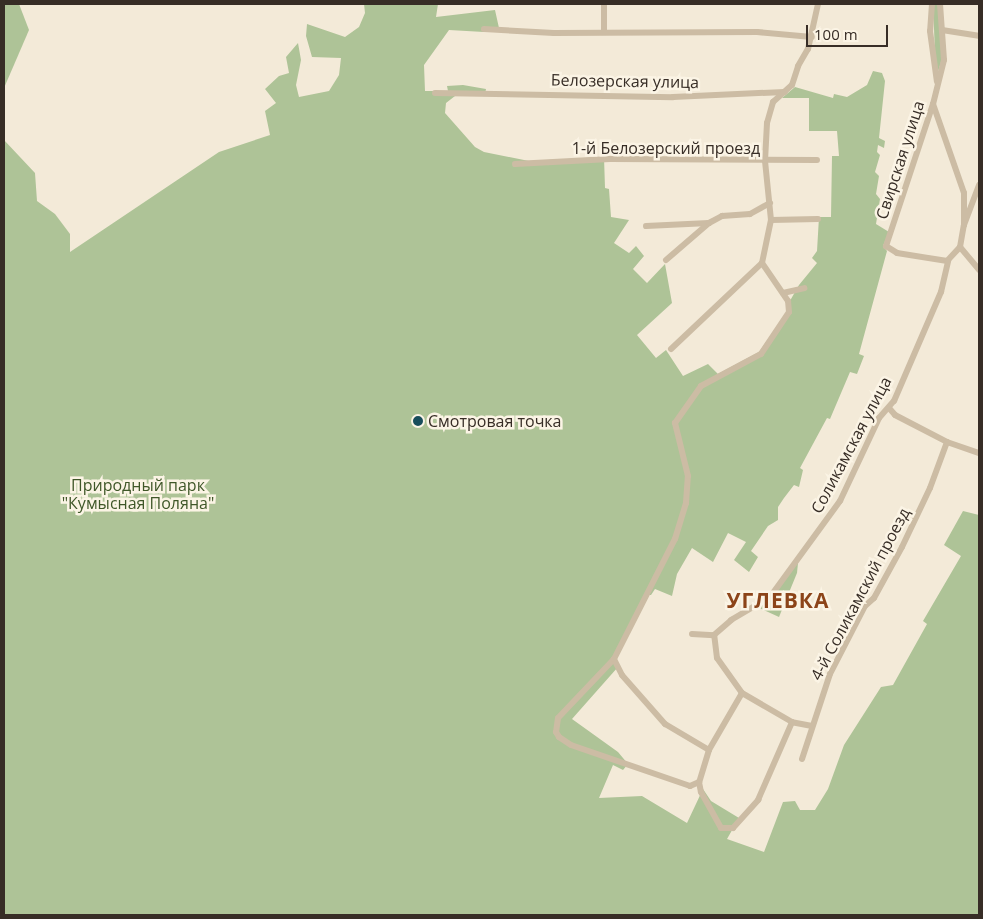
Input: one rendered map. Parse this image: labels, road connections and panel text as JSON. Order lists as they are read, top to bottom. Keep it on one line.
{"streets":{"street":["Белозерская улица","1-й Белозерский проезд","Свирская улица","Соликамская улица","4-й Соликамский проезд"]},"crossings":[["Свирская улица","Соликамская улица"]],"districts":["УГЛЕВКА"],"parks":["Природный парк \"Кумысная Поляна\""],"places":["Смотровая точка"],"scale_bar":"100 m"}
